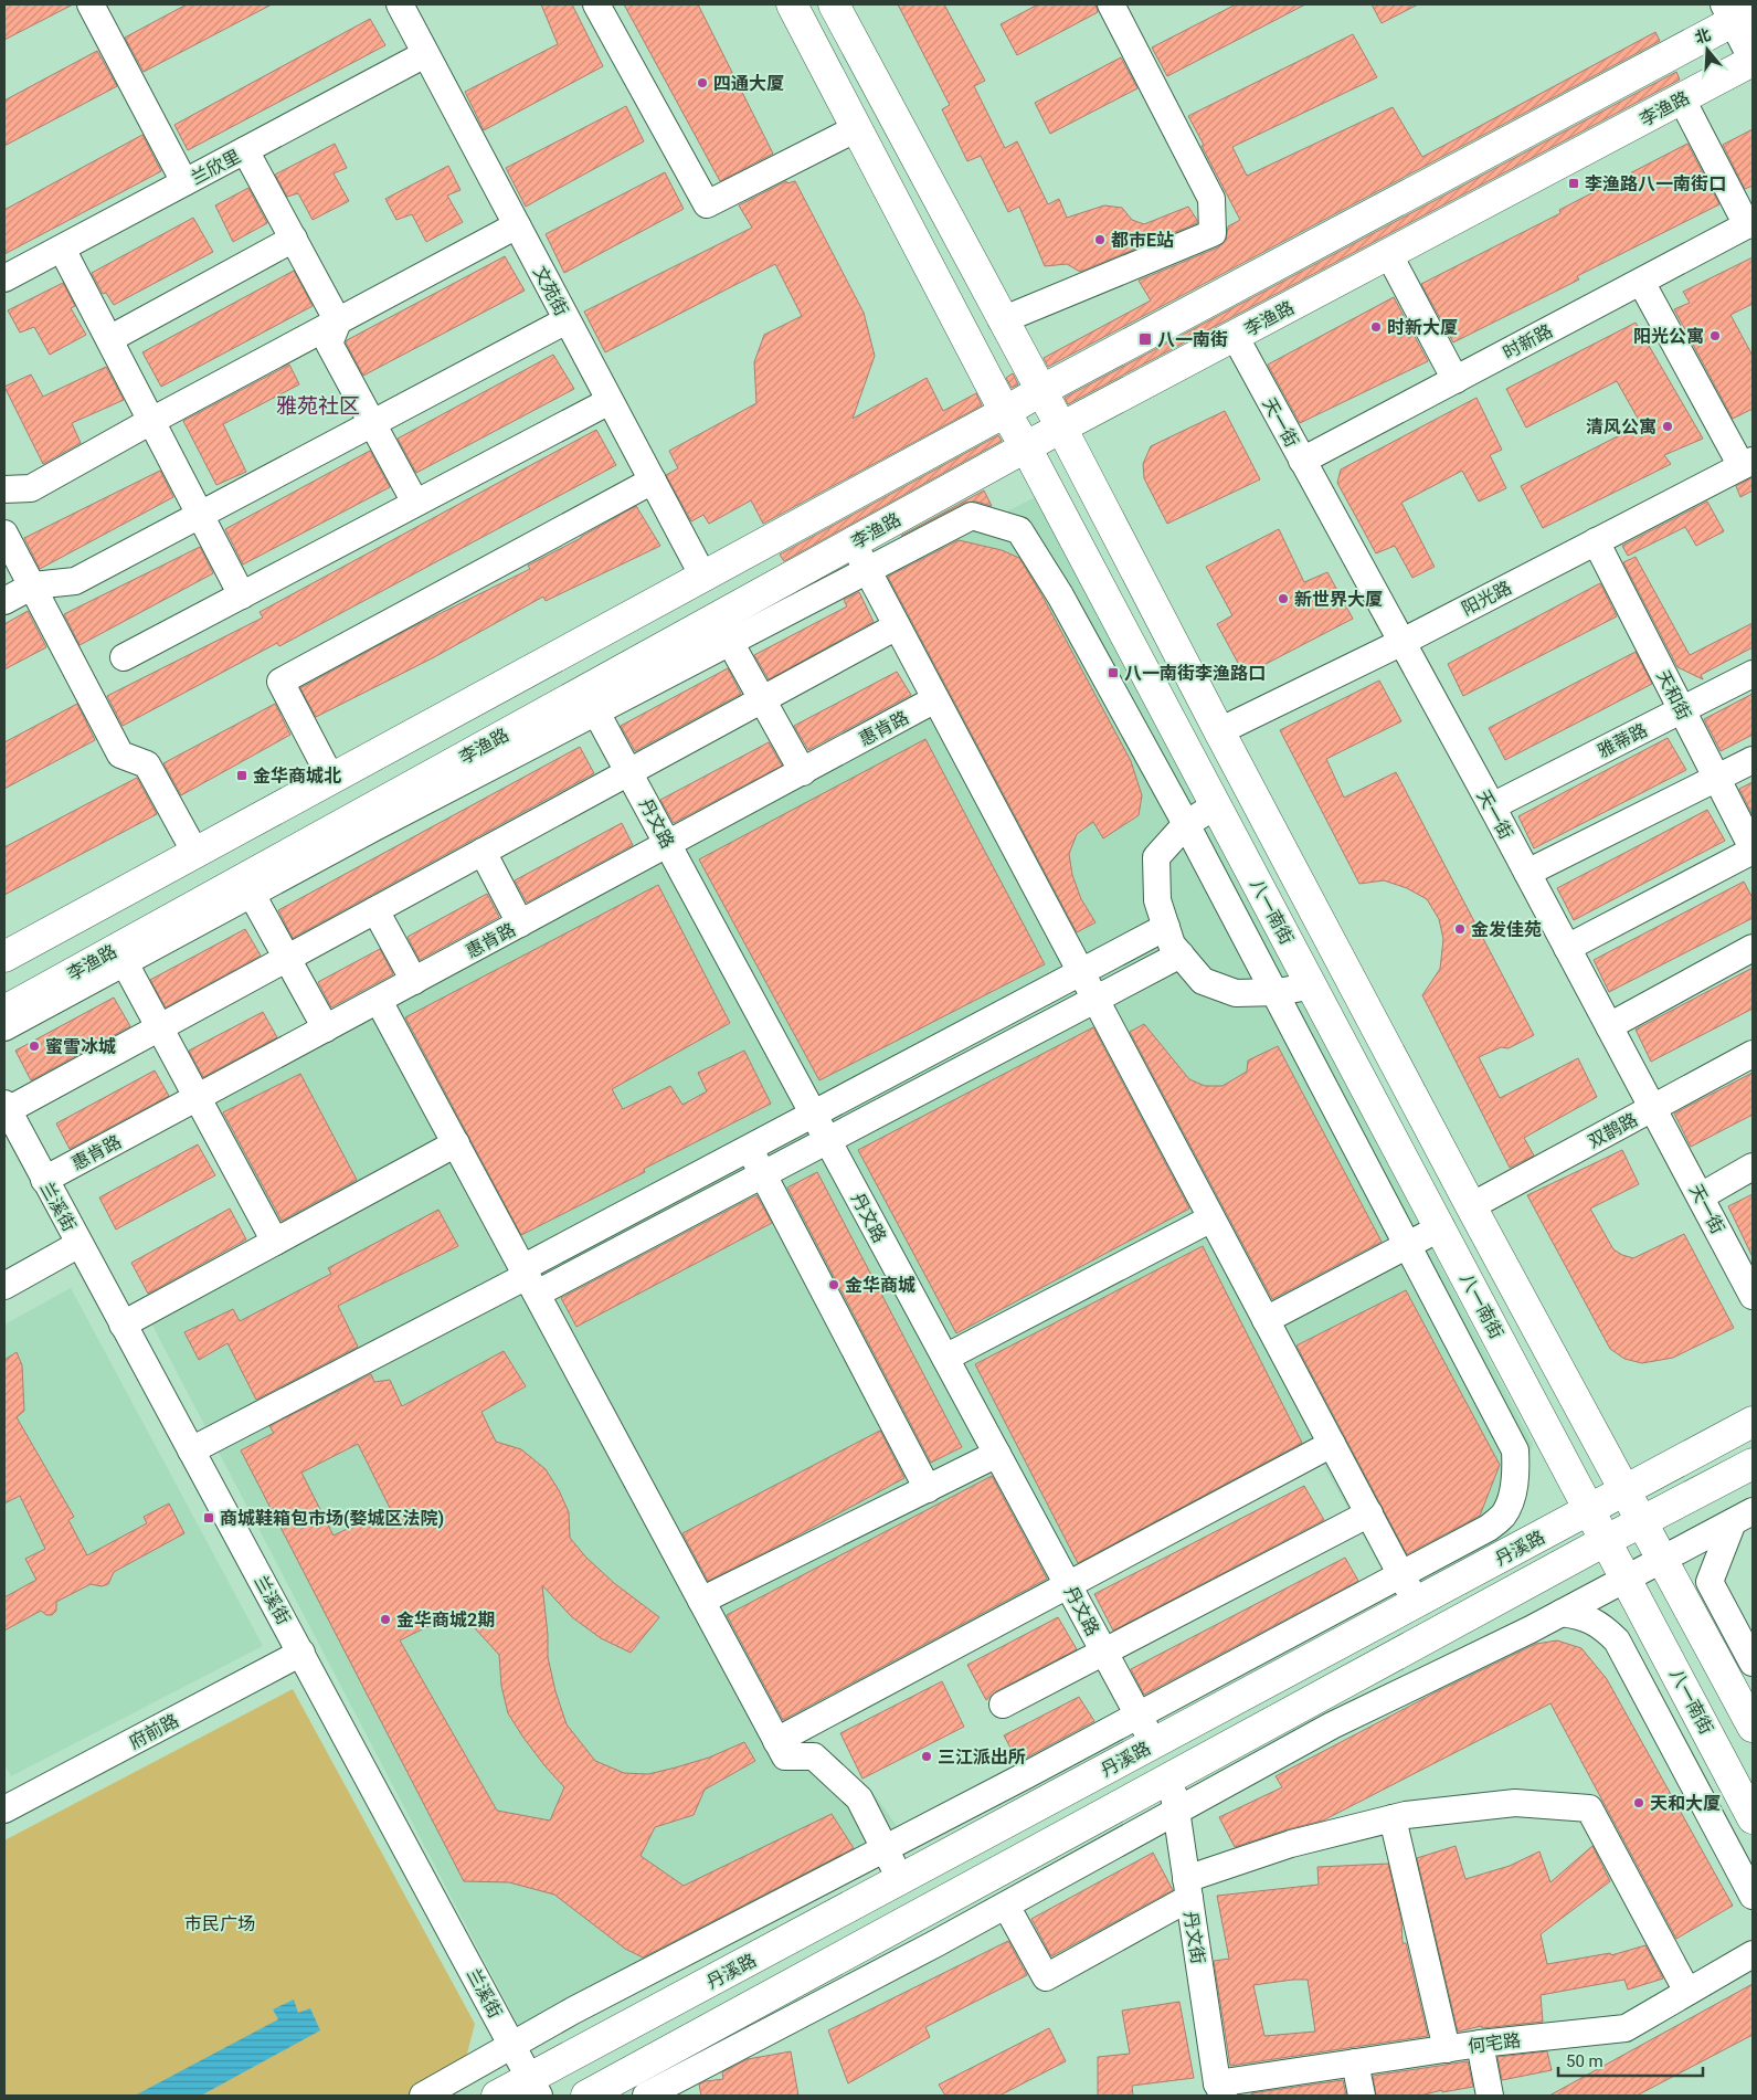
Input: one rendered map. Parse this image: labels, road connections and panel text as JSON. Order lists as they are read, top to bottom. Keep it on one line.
{"streets":{"main road":["李渔路","八一南街","丹溪路"],"street":["兰欣里","文苑街","时新路","天一街","阳光路","天和街","惠肯路","雅蒂路","丹文路","双鹊路","兰溪街","府前路","丹文街","何宅路"]},"crossings":[["李渔路","天一街"],["李渔路","丹文路"],["李渔路","八一南街"],["兰欣里","文苑街"],["时新路","天一街"],["天一街","阳光路"],["天一街","雅蒂路"],["天一街","双鹊路"],["阳光路","天和街"],["天和街","雅蒂路"],["惠肯路","丹文路"],["惠肯路","兰溪街"],["丹文路","丹溪路"],["八一南街","丹溪路"],["兰溪街","丹溪路"],["兰溪街","府前路"],["丹溪路","丹文街"],["丹文街","何宅路"]],"districts":["雅苑社区"],"parks":["市民广场"],"places":{"other":["四通大厦","都市E站","时新大厦","阳光公寓","清风公寓","新世界大厦","金发佳苑","蜜雪冰城","金华商城","金华商城2期","三江派出所","天和大厦"],"transit":["李渔路八一南街口","八一南街","八一南街李渔路口","金华商城北","商城鞋箱包市场(婺城区法院)"]},"scale_bar":"50 m","north":"top"}
